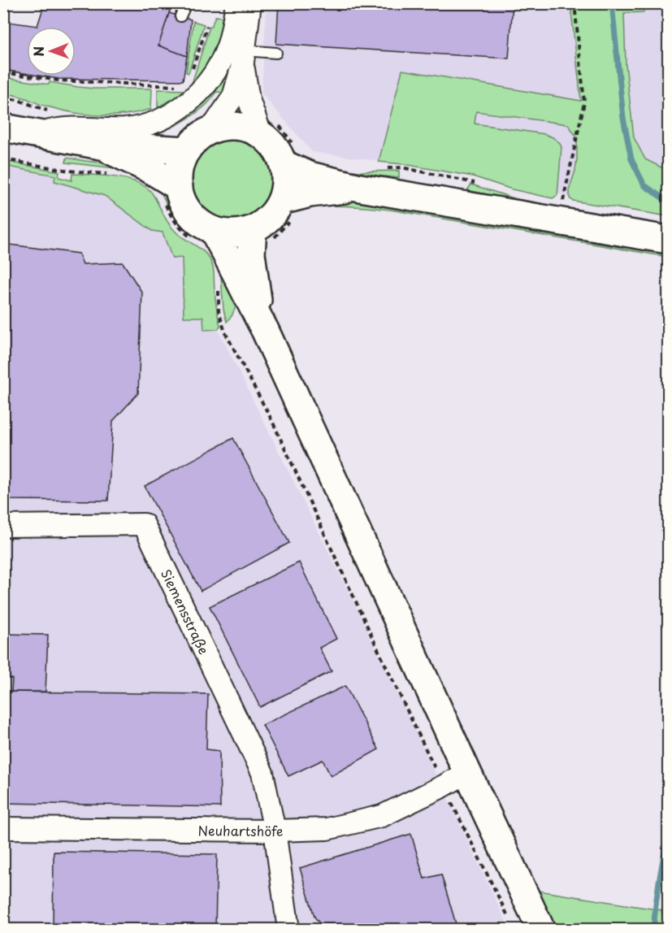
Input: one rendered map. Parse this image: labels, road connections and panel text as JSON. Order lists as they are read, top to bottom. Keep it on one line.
{"streets":{"street":["Siemensstraße","Neuhartshöfe"]},"crossings":[["Siemensstraße","Neuhartshöfe"]],"north":"left"}
